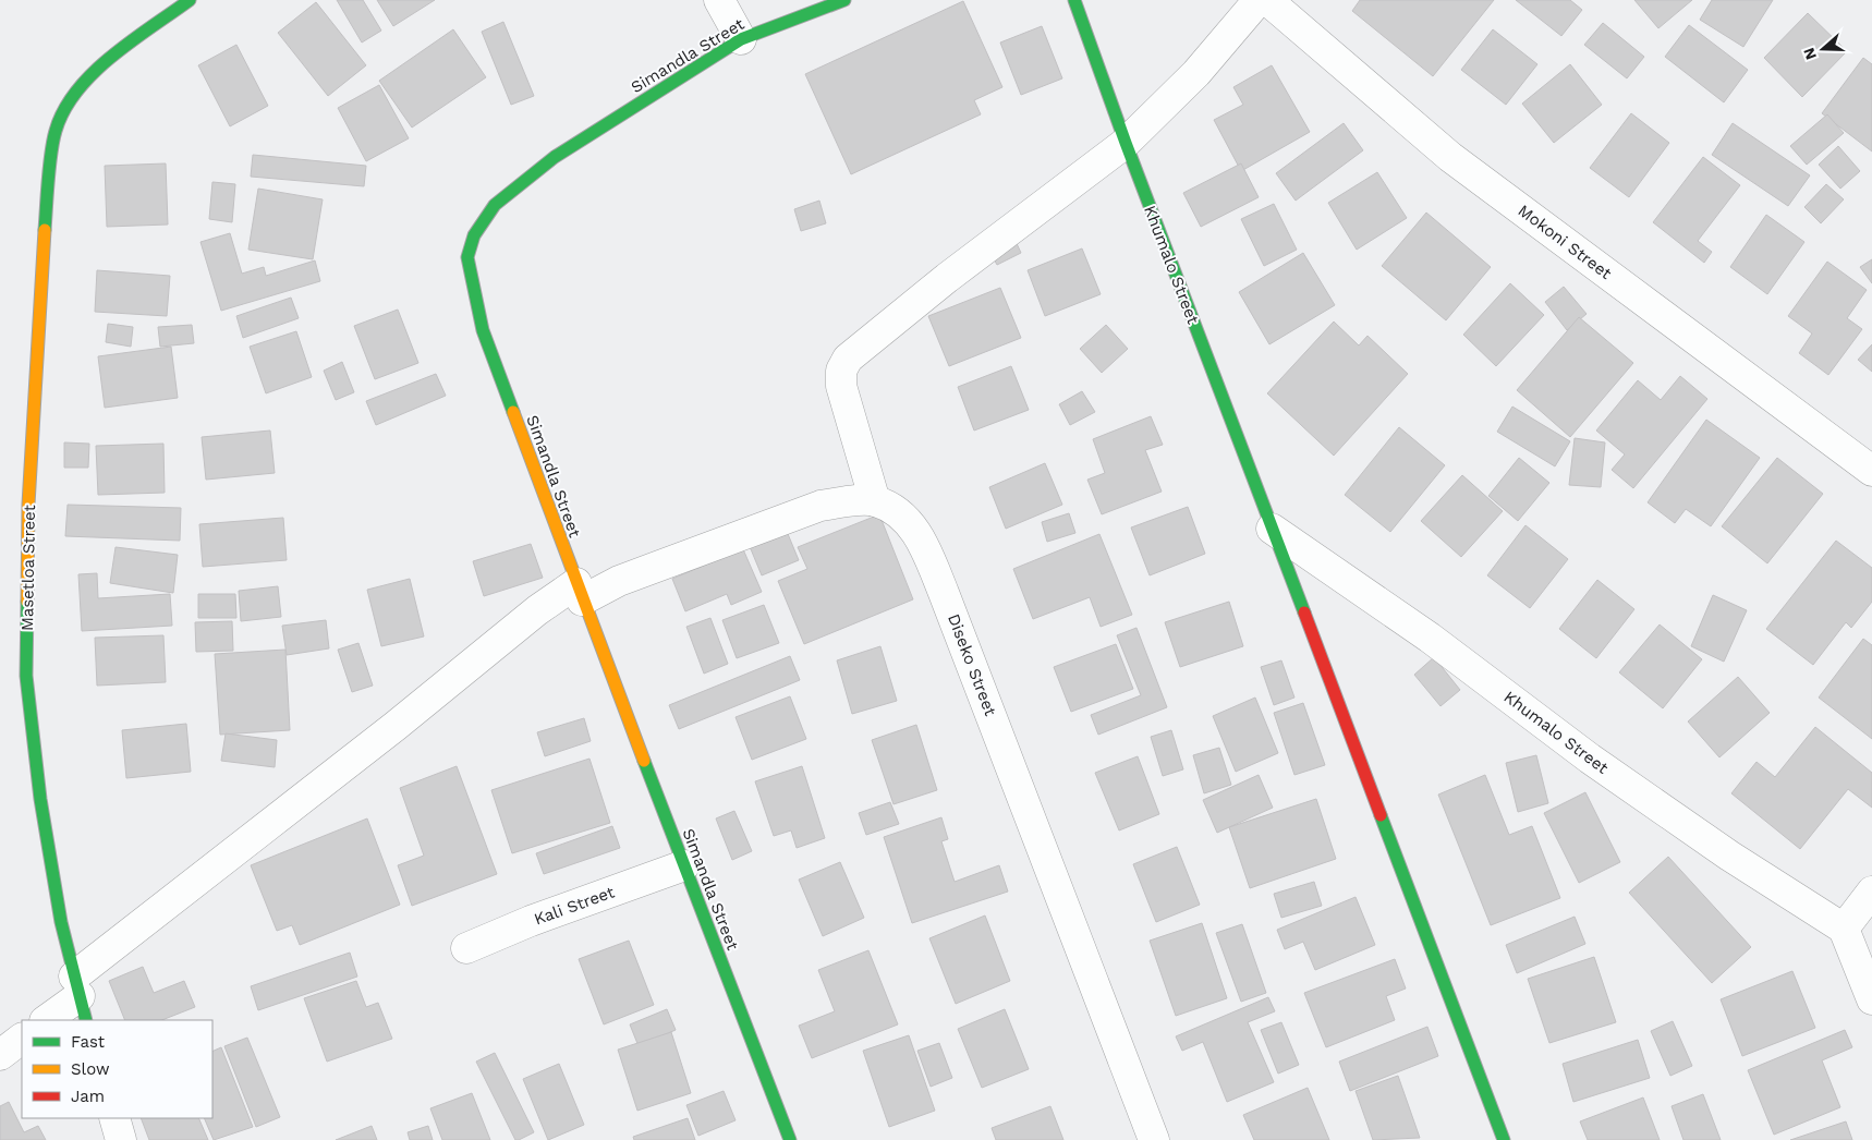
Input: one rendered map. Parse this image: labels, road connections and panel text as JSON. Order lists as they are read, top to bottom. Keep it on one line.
{"streets":{"street":["Simandla Street","Mokoni Street","Khumalo Street","Masetloa Street","Diseko Street","Kali Street"]},"crossings":[["Simandla Street","Diseko Street"],["Simandla Street","Kali Street"],["Masetloa Street","Diseko Street"]],"legend":["Fast","Slow","Jam"],"north":"left"}
